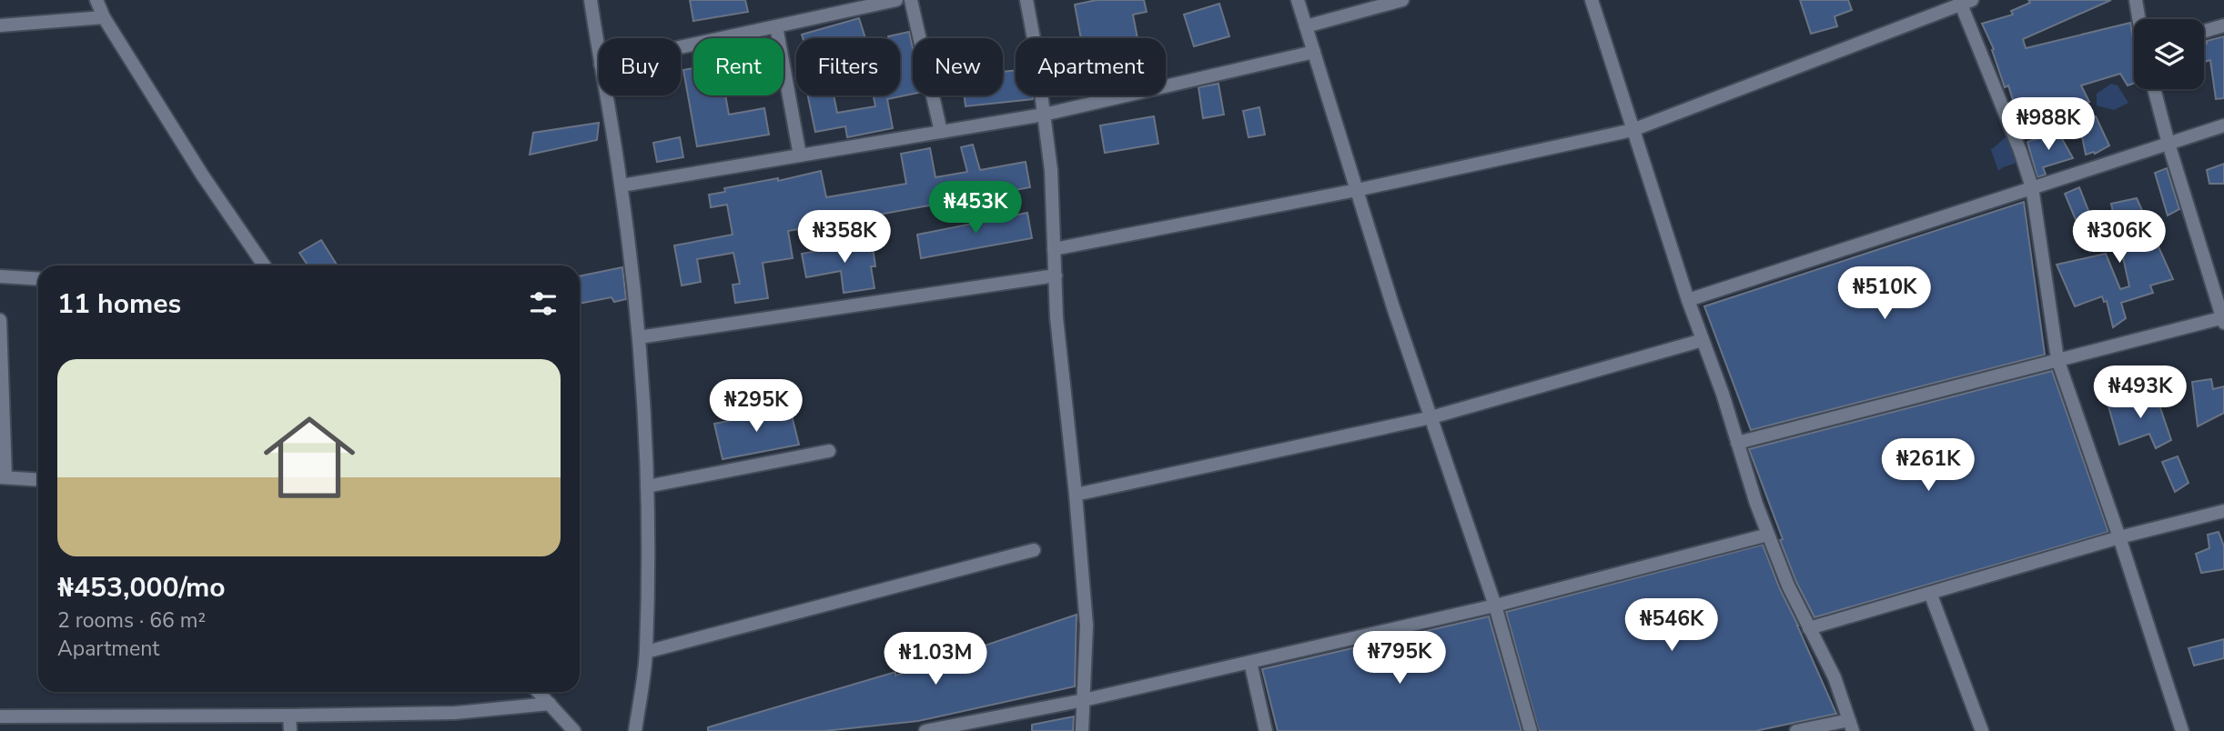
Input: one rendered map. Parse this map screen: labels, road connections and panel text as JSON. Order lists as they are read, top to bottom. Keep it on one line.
{"page":{"chip":["Buy","Rent","Filters","New","Apartment"],"price":["₦988K","₦453K","₦358K","₦306K","₦510K","₦493K","₦295K","₦261K","₦546K","₦795K","₦1.03M"],"heading":"11 homes","list":[{"name":"₦453,000/mo","note":"2 rooms · 66 m² · Apartment"}]}}
